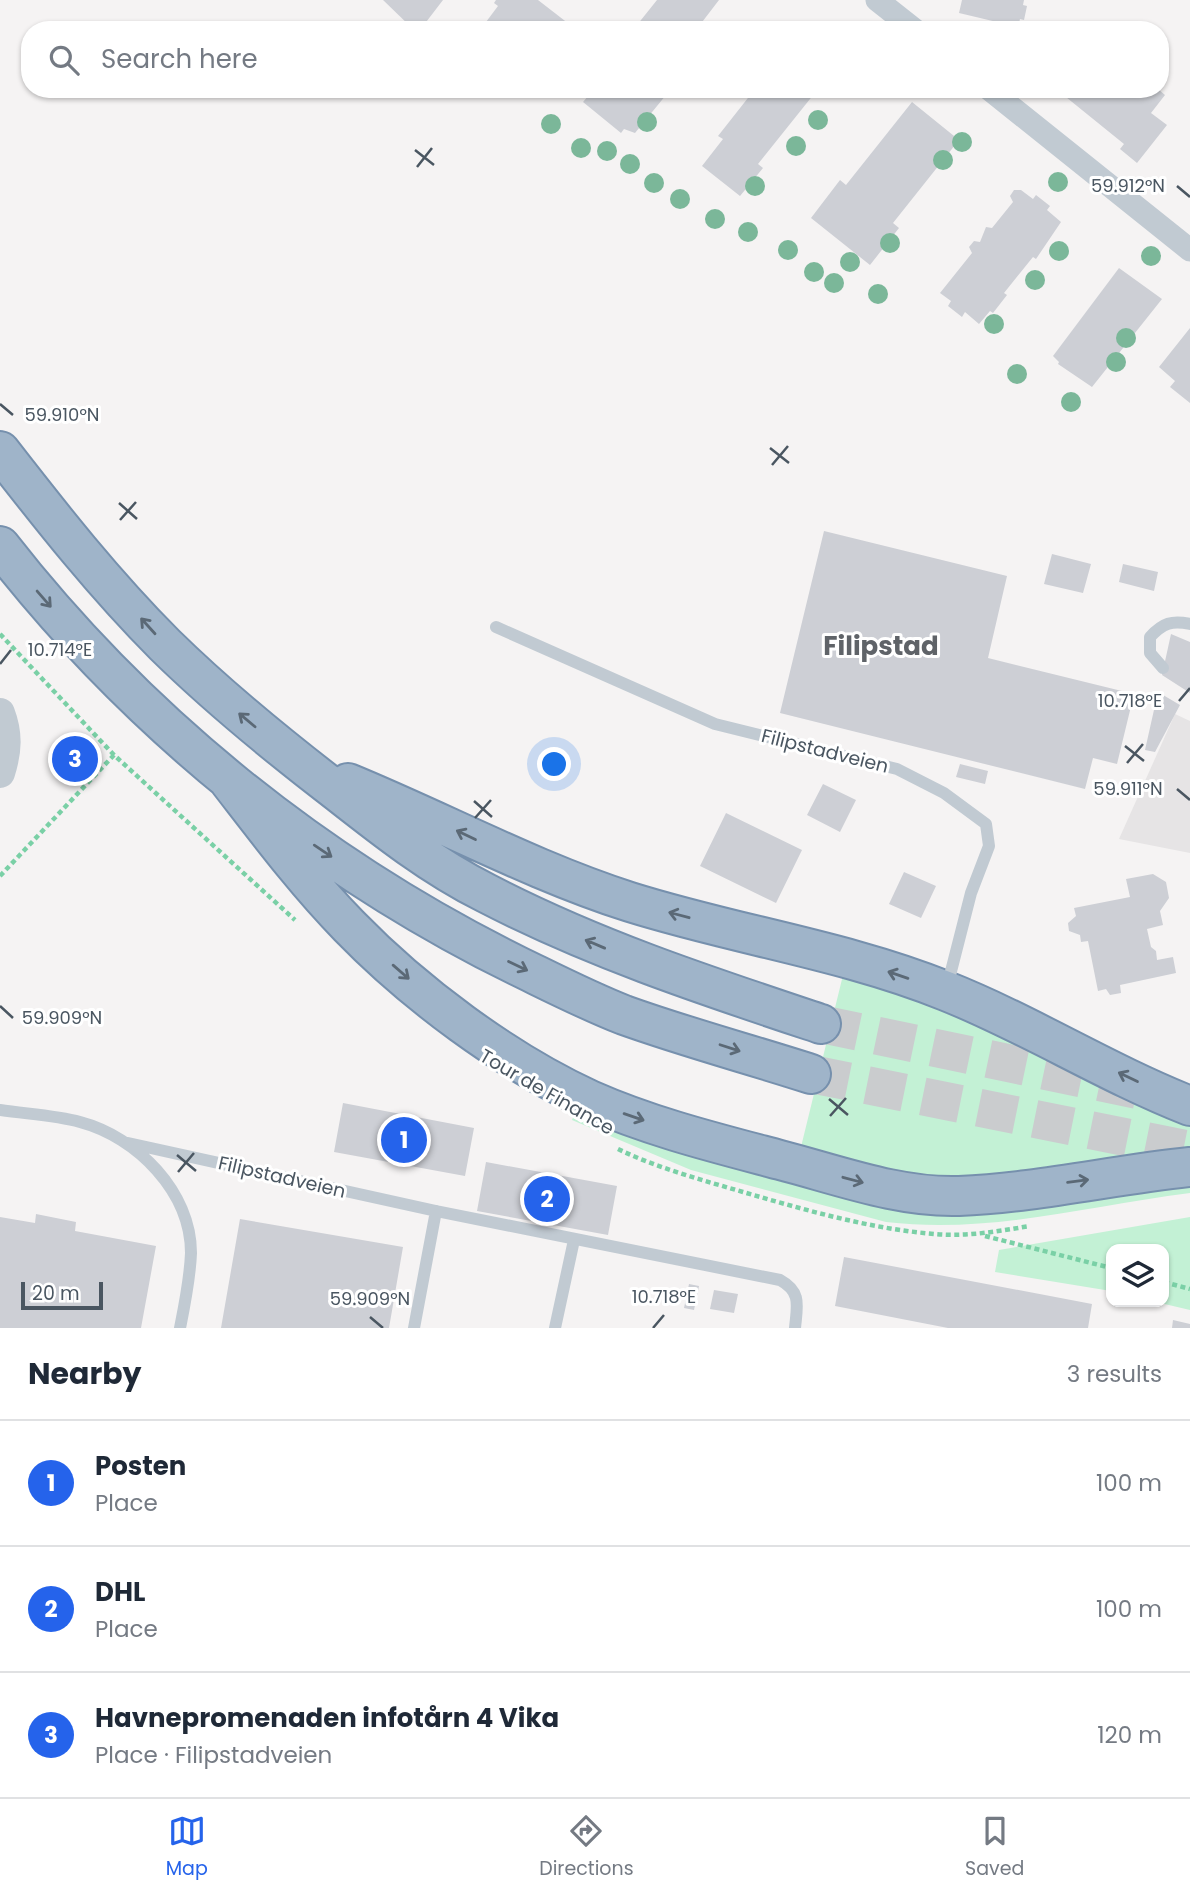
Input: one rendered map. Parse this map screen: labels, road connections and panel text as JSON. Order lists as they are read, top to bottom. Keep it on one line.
{"streets":{"lane":["Filipstadveien"],"path":["Tour de Finance"]},"districts":["Filipstad"],"scale_bar":"20 m","page":{"search":"Search here","pins":["3","1","2"],"scale":"20 m","heading":["Nearby","3 results"],"list":[{"mark":"1","name":"Posten","note":"Place","value":"100 m"},{"mark":"2","name":"DHL","note":"Place","value":"100 m"},{"mark":"3","name":"Havnepromenaden infotårn 4 Vika","note":"Place · Filipstadveien","value":"120 m"}],"nav":["Map","Directions","Saved"]},"coordinates":["59.912°N","59.910°N","10.714°E","10.718°E","59.911°N","59.909°N"]}
